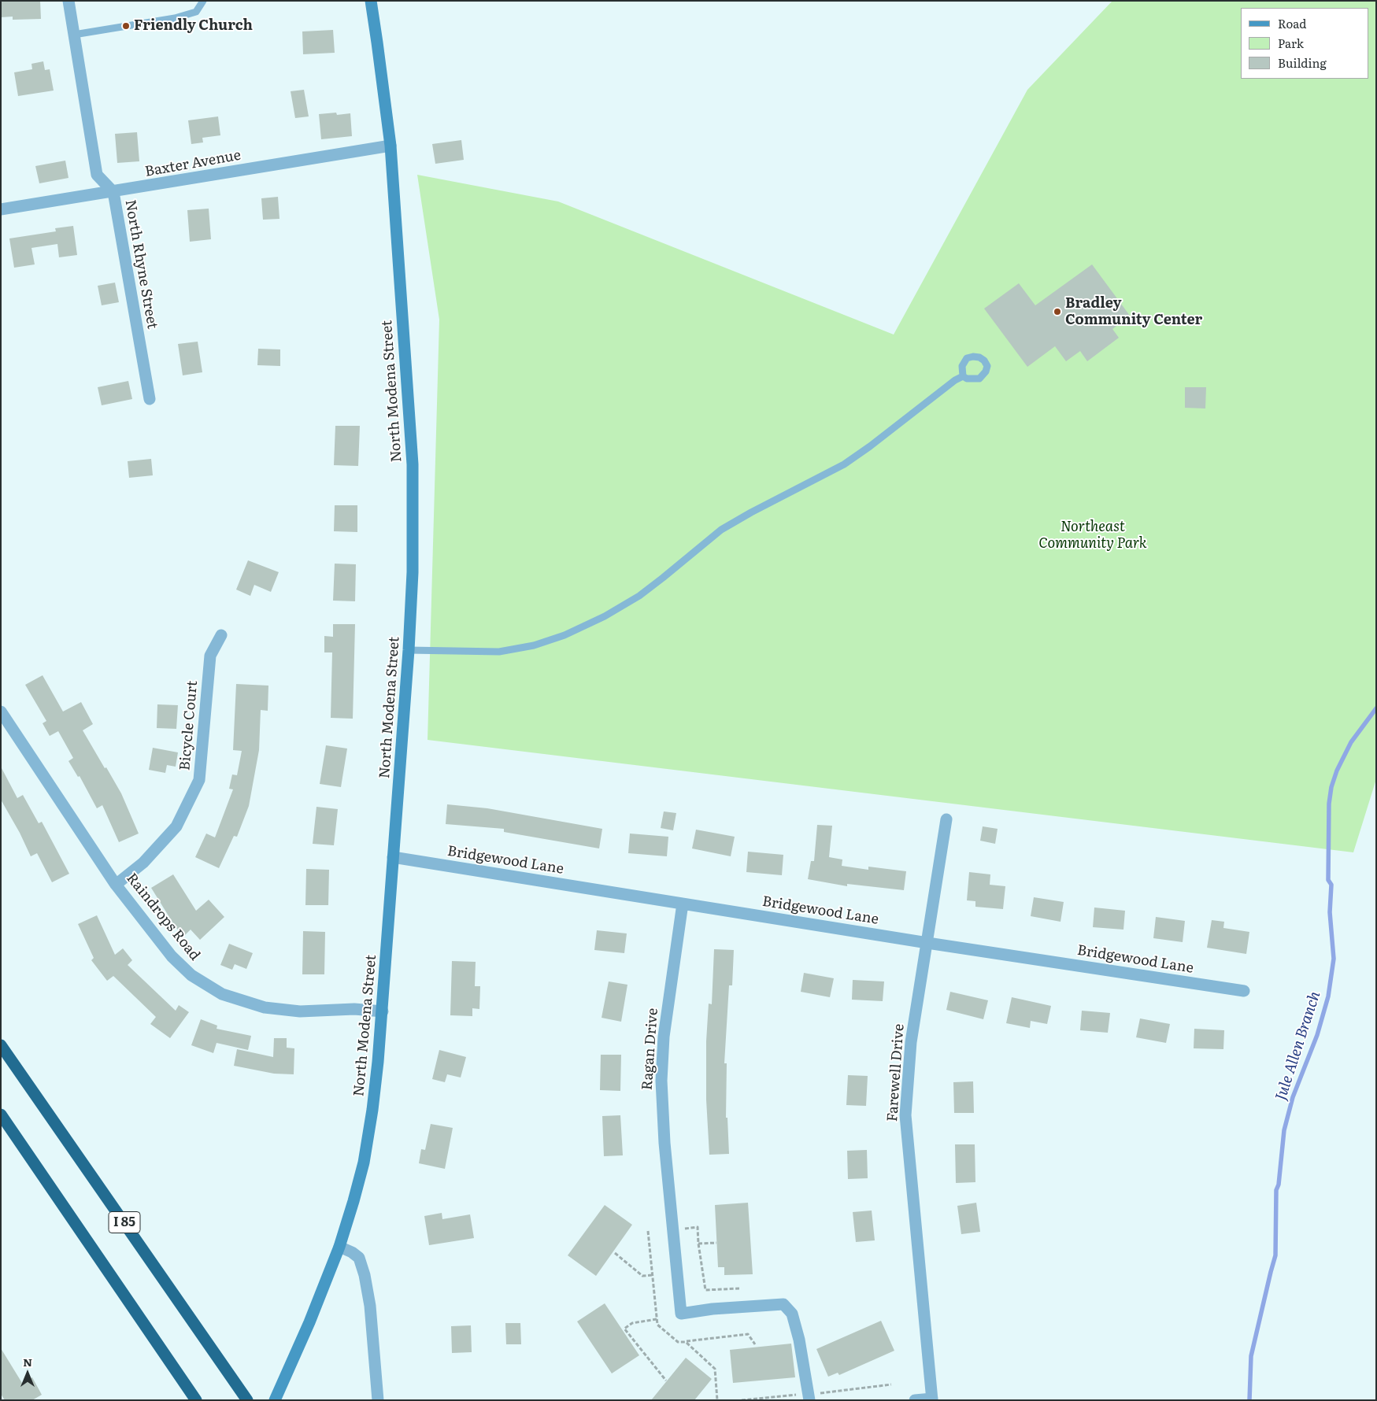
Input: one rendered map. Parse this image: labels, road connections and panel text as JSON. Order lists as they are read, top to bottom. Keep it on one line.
{"streets":{"highway":["I 85"],"street":["Baxter Avenue","North Rhyne Street","North Modena Street","Bicycle Court","Bridgewood Lane","Raindrops Road","Ragan Drive","Farewell Drive"]},"crossings":[["Baxter Avenue","North Rhyne Street"],["Baxter Avenue","North Modena Street"],["North Modena Street","Bridgewood Lane"],["North Modena Street","Raindrops Road"],["Bicycle Court","Raindrops Road"],["Bridgewood Lane","Ragan Drive"],["Bridgewood Lane","Farewell Drive"]],"water":["Jule Allen Branch"],"parks":["Northeast Community Park"],"places":["Friendly Church","Bradley Community Center"],"legend":["Road","Park","Building"],"north":"top"}
